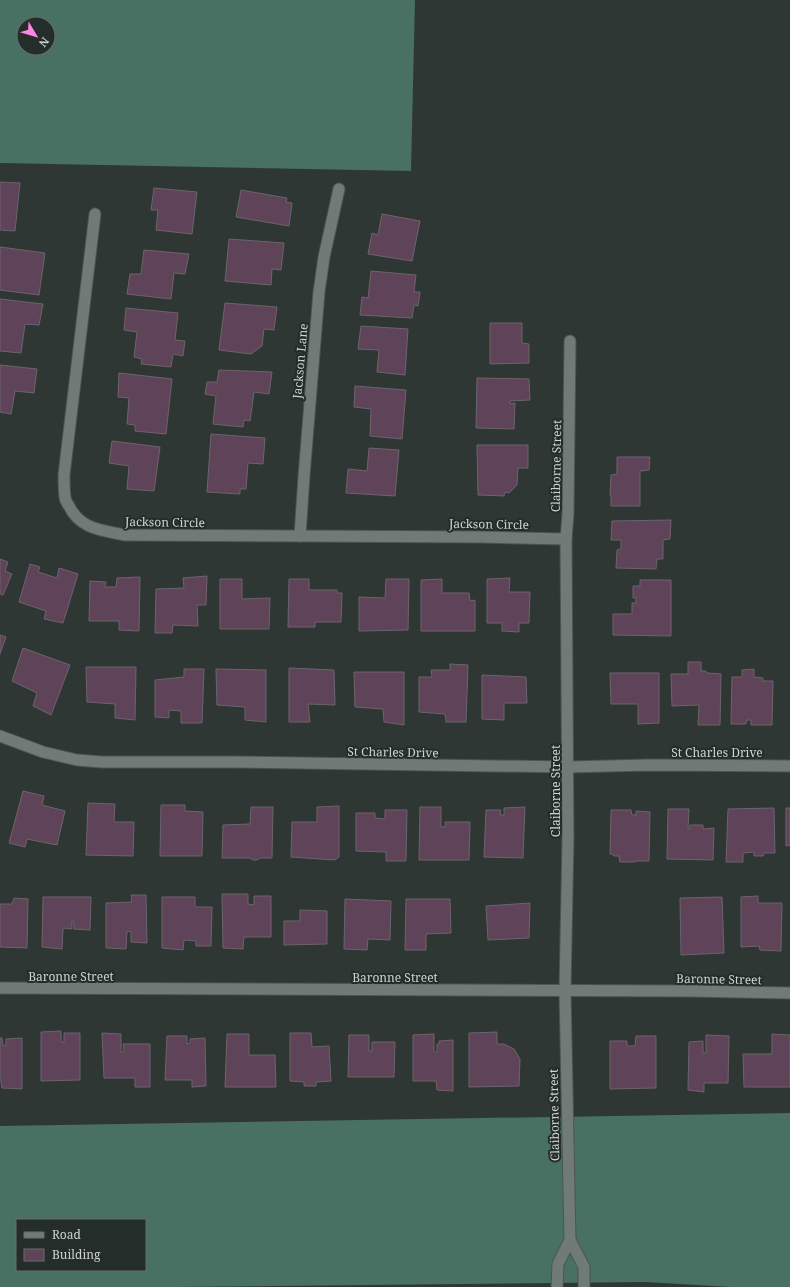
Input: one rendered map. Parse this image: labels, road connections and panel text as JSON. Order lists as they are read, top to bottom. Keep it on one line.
{"streets":{"street":["Jackson Lane","Claiborne Street","Jackson Circle","St Charles Drive","Baronne Street"]},"crossings":[["Jackson Lane","Jackson Circle"],["Claiborne Street","Jackson Circle"],["Claiborne Street","St Charles Drive"],["Claiborne Street","Baronne Street"]],"legend":["Road","Building"],"north":"bottom right"}
